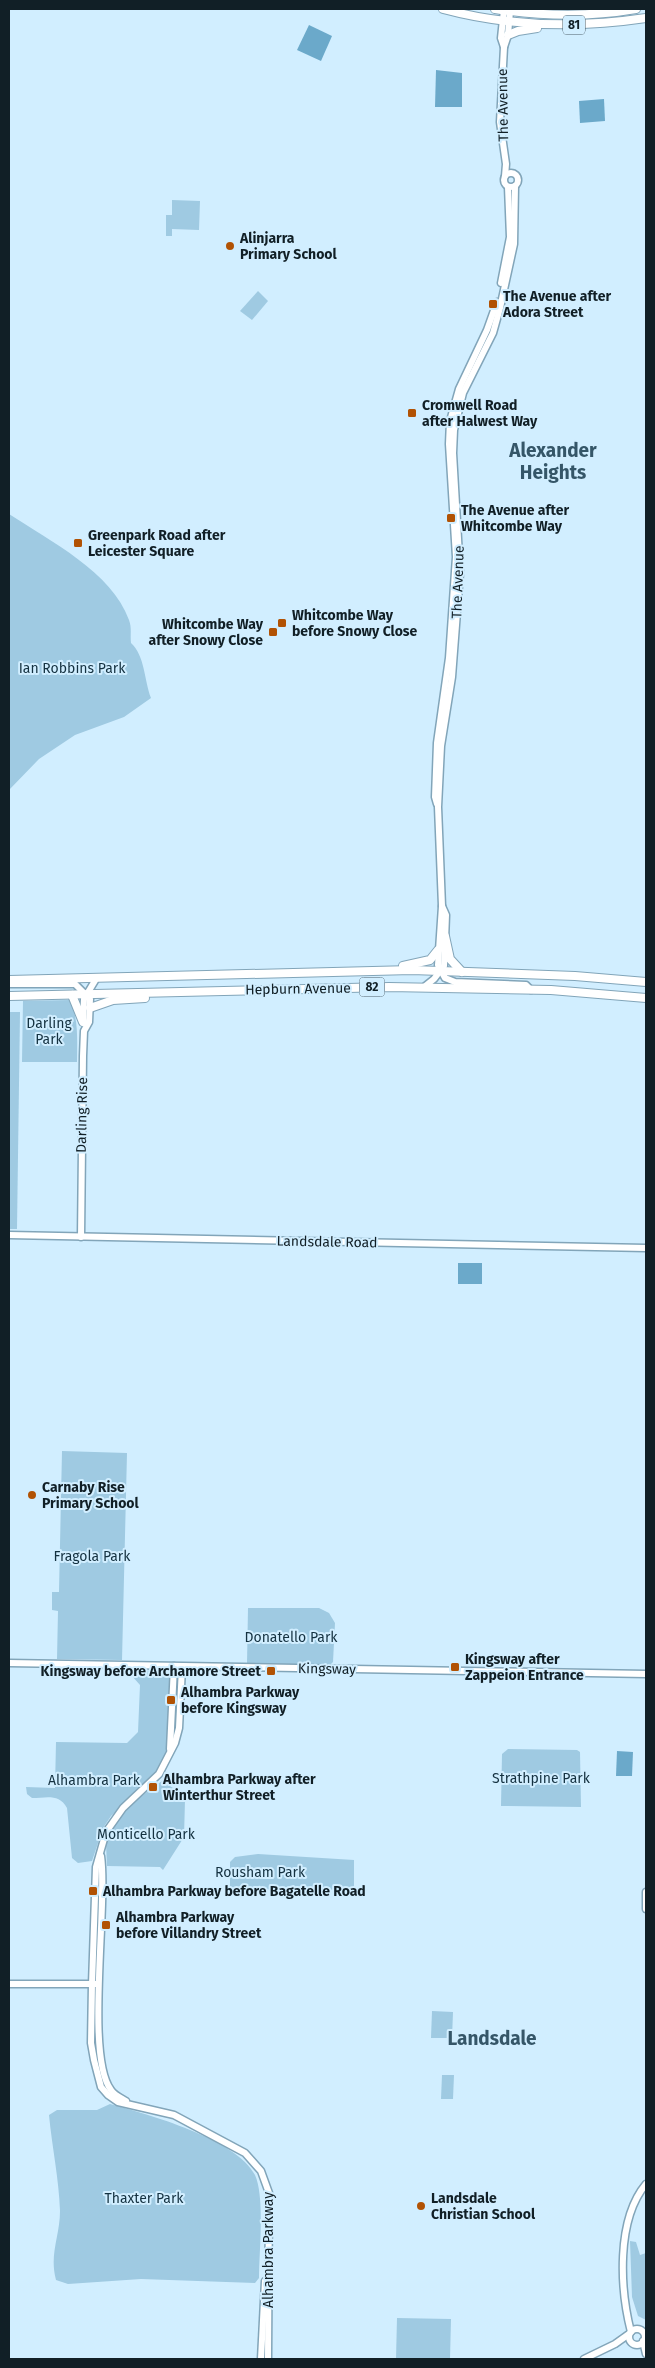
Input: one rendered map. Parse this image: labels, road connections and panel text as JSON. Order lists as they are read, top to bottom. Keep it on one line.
{"streets":{"main road":["81","82","Hepburn Avenue"],"street":["The Avenue","Darling Rise","Landsdale Road","Kingsway","Alhambra Parkway"]},"crossings":[["81","The Avenue"],["The Avenue","Hepburn Avenue"],["Darling Rise","Landsdale Road"],["Kingsway","Alhambra Parkway"]],"districts":["Alexander Heights","Landsdale"],"parks":["Ian Robbins Park","Darling Park","Fragola Park","Donatello Park","Strathpine Park","Alhambra Park","Monticello Park","Rousham Park","Thaxter Park"],"places":{"other":["Alinjarra Primary School","Carnaby Rise Primary School","Landsdale Christian School"],"transit":["The Avenue after Adora Street","Cromwell Road after Halwest Way","The Avenue after Whitcombe Way","Greenpark Road after Leicester Square","Whitcombe Way before Snowy Close","Whitcombe Way after Snowy Close","Kingsway after Zappeion Entrance","Kingsway before Archamore Street","Alhambra Parkway before Kingsway","Alhambra Parkway after Winterthur Street","Alhambra Parkway before Bagatelle Road","Alhambra Parkway before Villandry Street"]}}
